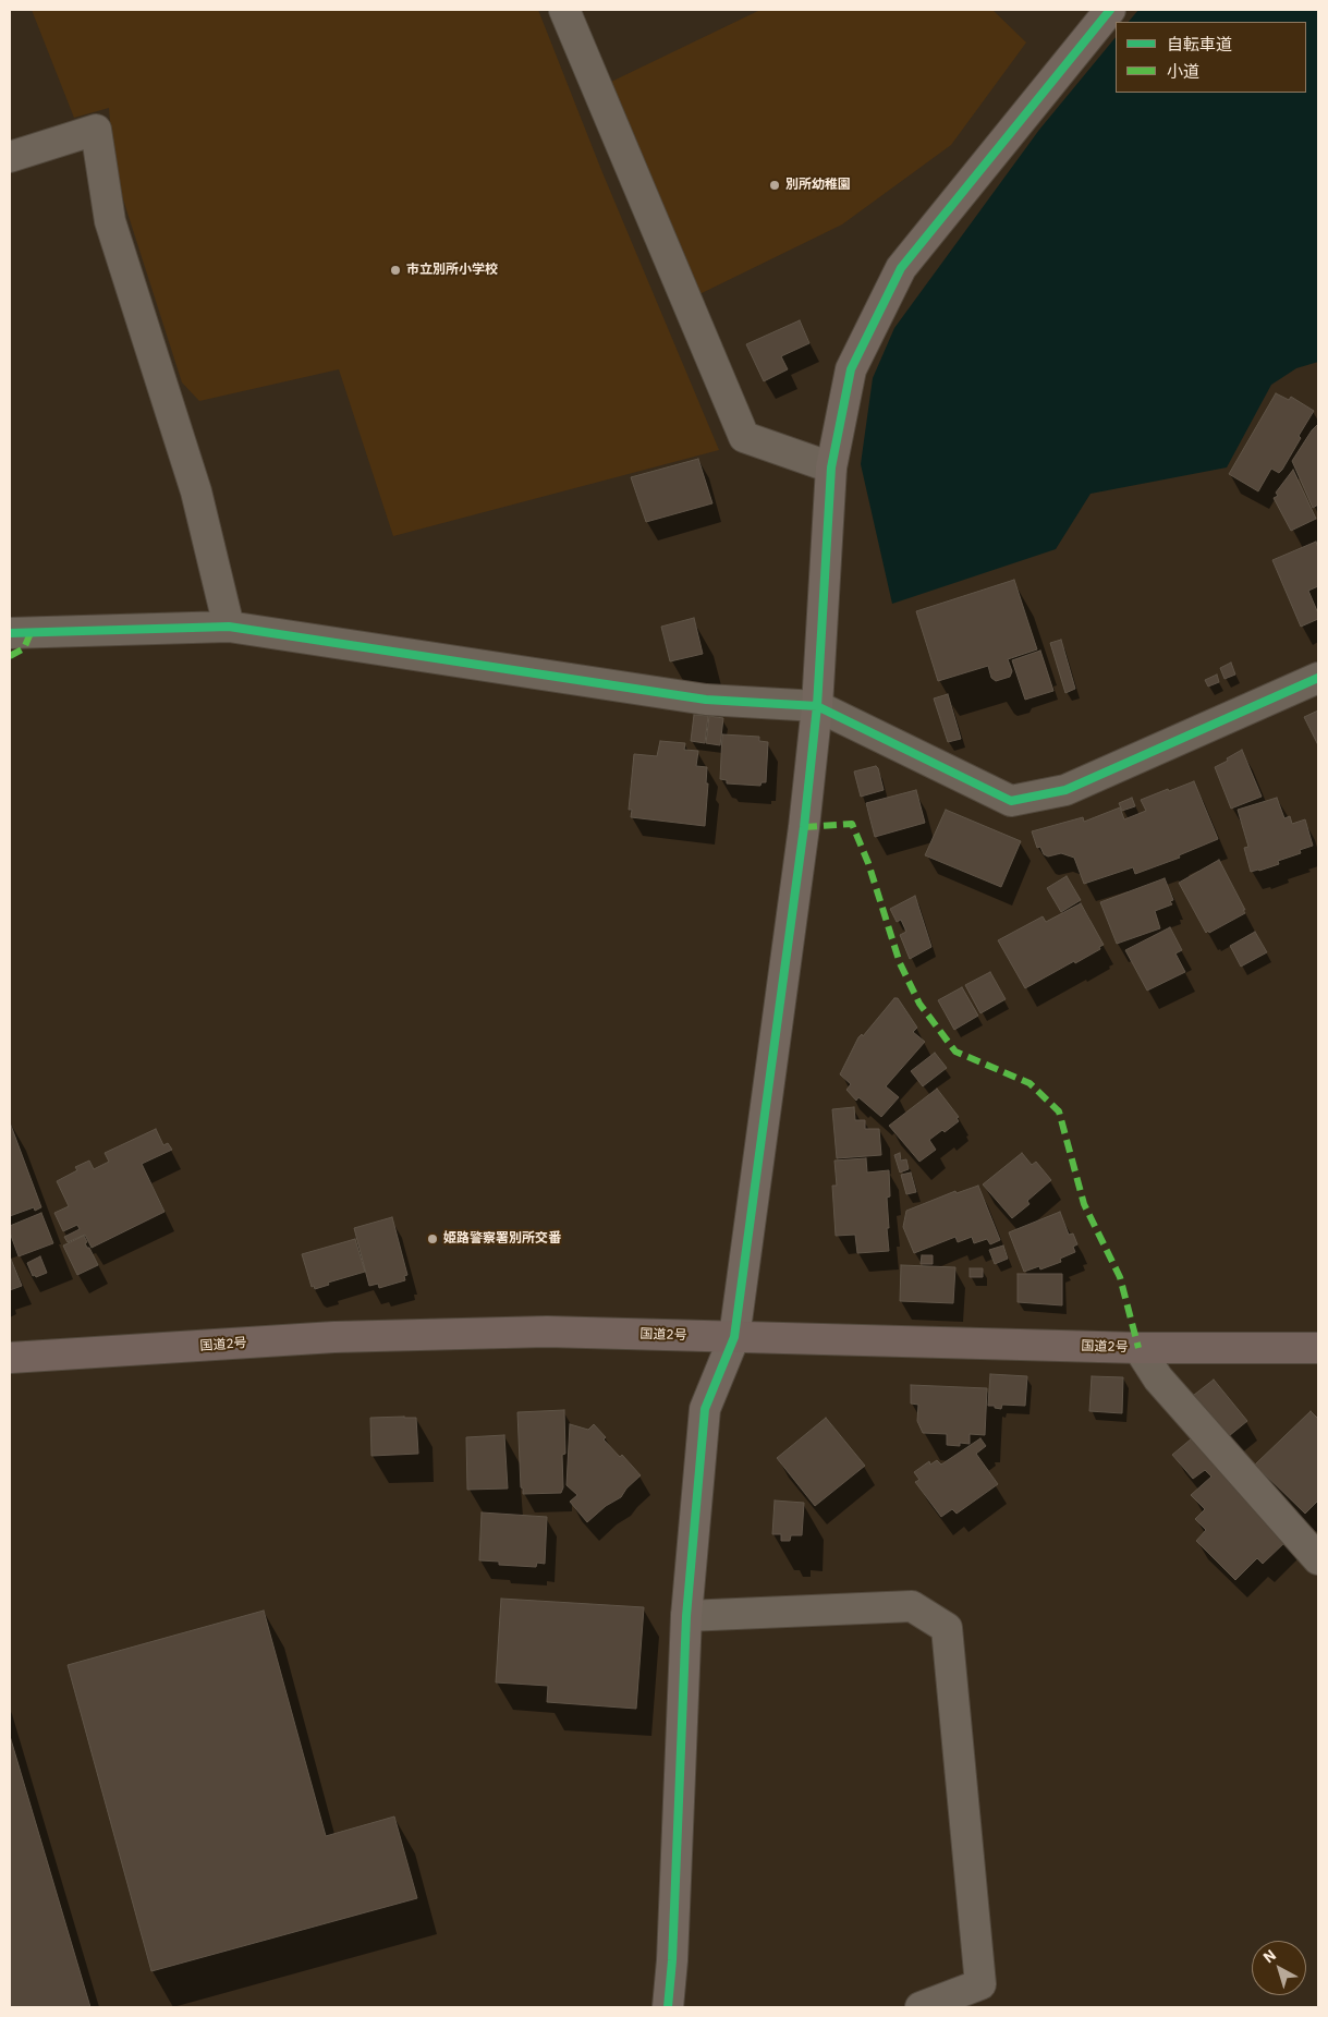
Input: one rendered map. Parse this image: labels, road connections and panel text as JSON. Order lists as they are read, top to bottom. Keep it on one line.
{"streets":{"highway":["国道2号"]},"places":["別所幼稚園","市立別所小学校","姫路警察署別所交番"],"legend":["自転車道","小道"],"north":"top left"}
